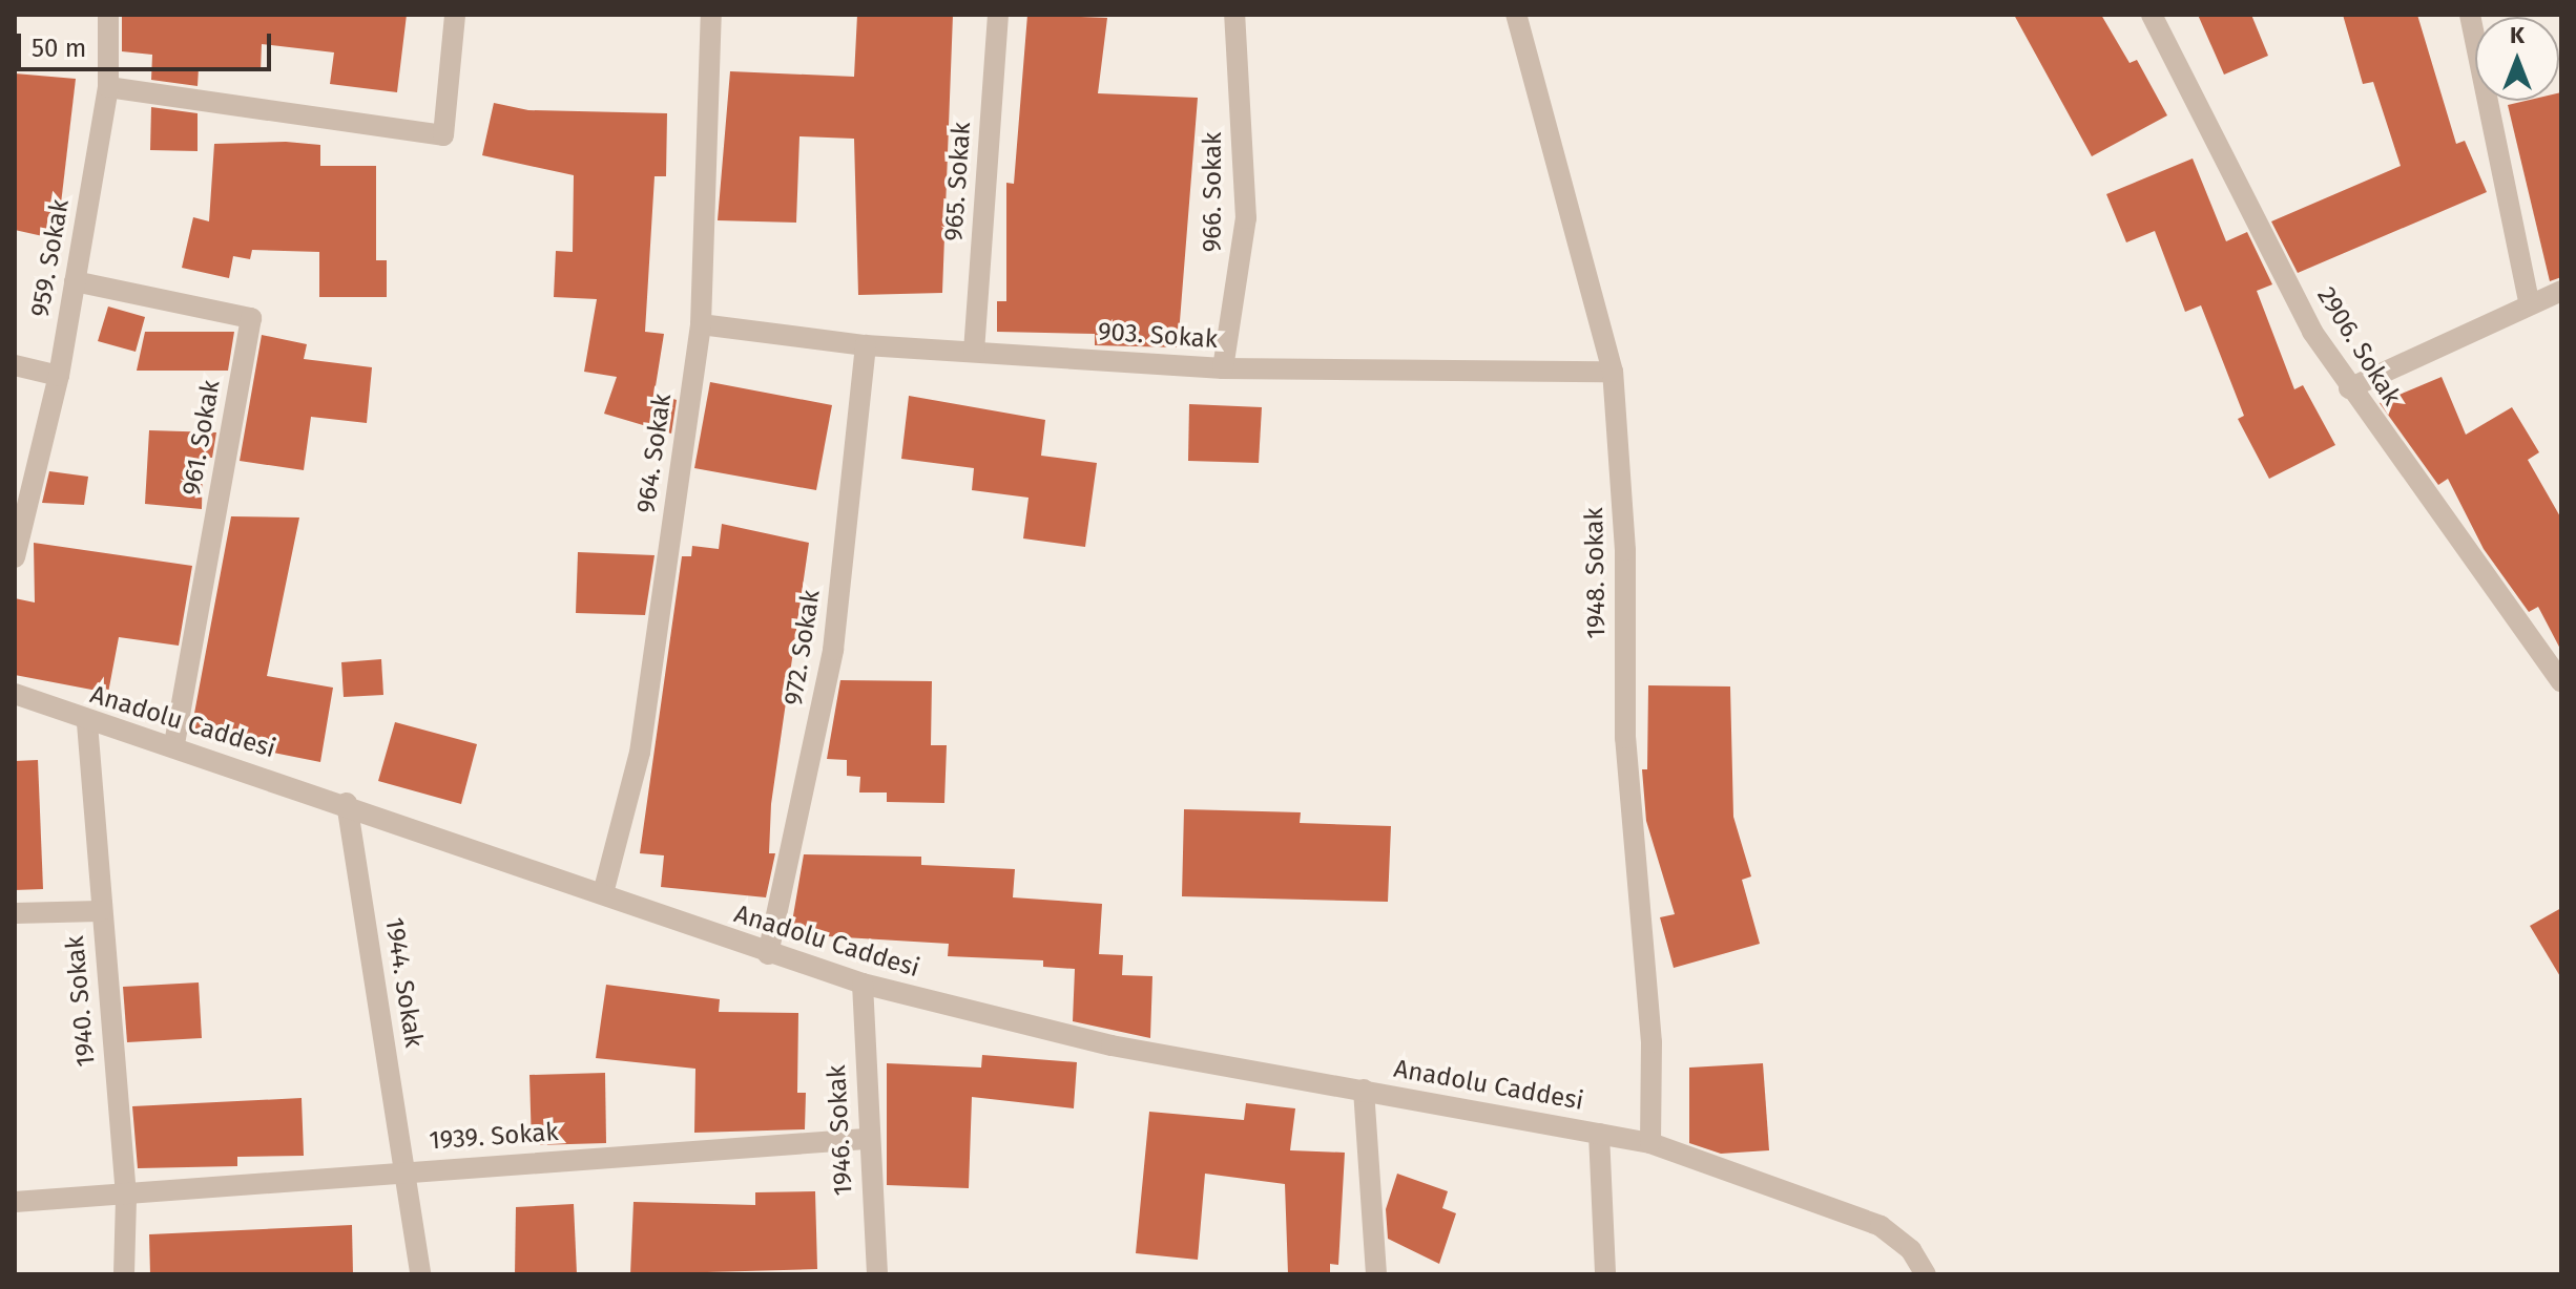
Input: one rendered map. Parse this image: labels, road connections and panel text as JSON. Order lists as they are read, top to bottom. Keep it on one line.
{"streets":{"street":["965. Sokak","966. Sokak","959. Sokak","903. Sokak","2906. Sokak","961. Sokak","964. Sokak","1948. Sokak","972. Sokak","Anadolu Caddesi","1944. Sokak","1940. Sokak","1946. Sokak","1939. Sokak"]},"crossings":[["965. Sokak","903. Sokak"],["966. Sokak","903. Sokak"],["959. Sokak","961. Sokak"],["903. Sokak","964. Sokak"],["903. Sokak","1948. Sokak"],["903. Sokak","972. Sokak"],["961. Sokak","Anadolu Caddesi"],["964. Sokak","Anadolu Caddesi"],["1948. Sokak","Anadolu Caddesi"],["972. Sokak","Anadolu Caddesi"],["Anadolu Caddesi","1944. Sokak"],["Anadolu Caddesi","1940. Sokak"],["Anadolu Caddesi","1946. Sokak"],["1944. Sokak","1939. Sokak"],["1940. Sokak","1939. Sokak"],["1946. Sokak","1939. Sokak"]],"scale_bar":"50 m","north":"top"}
